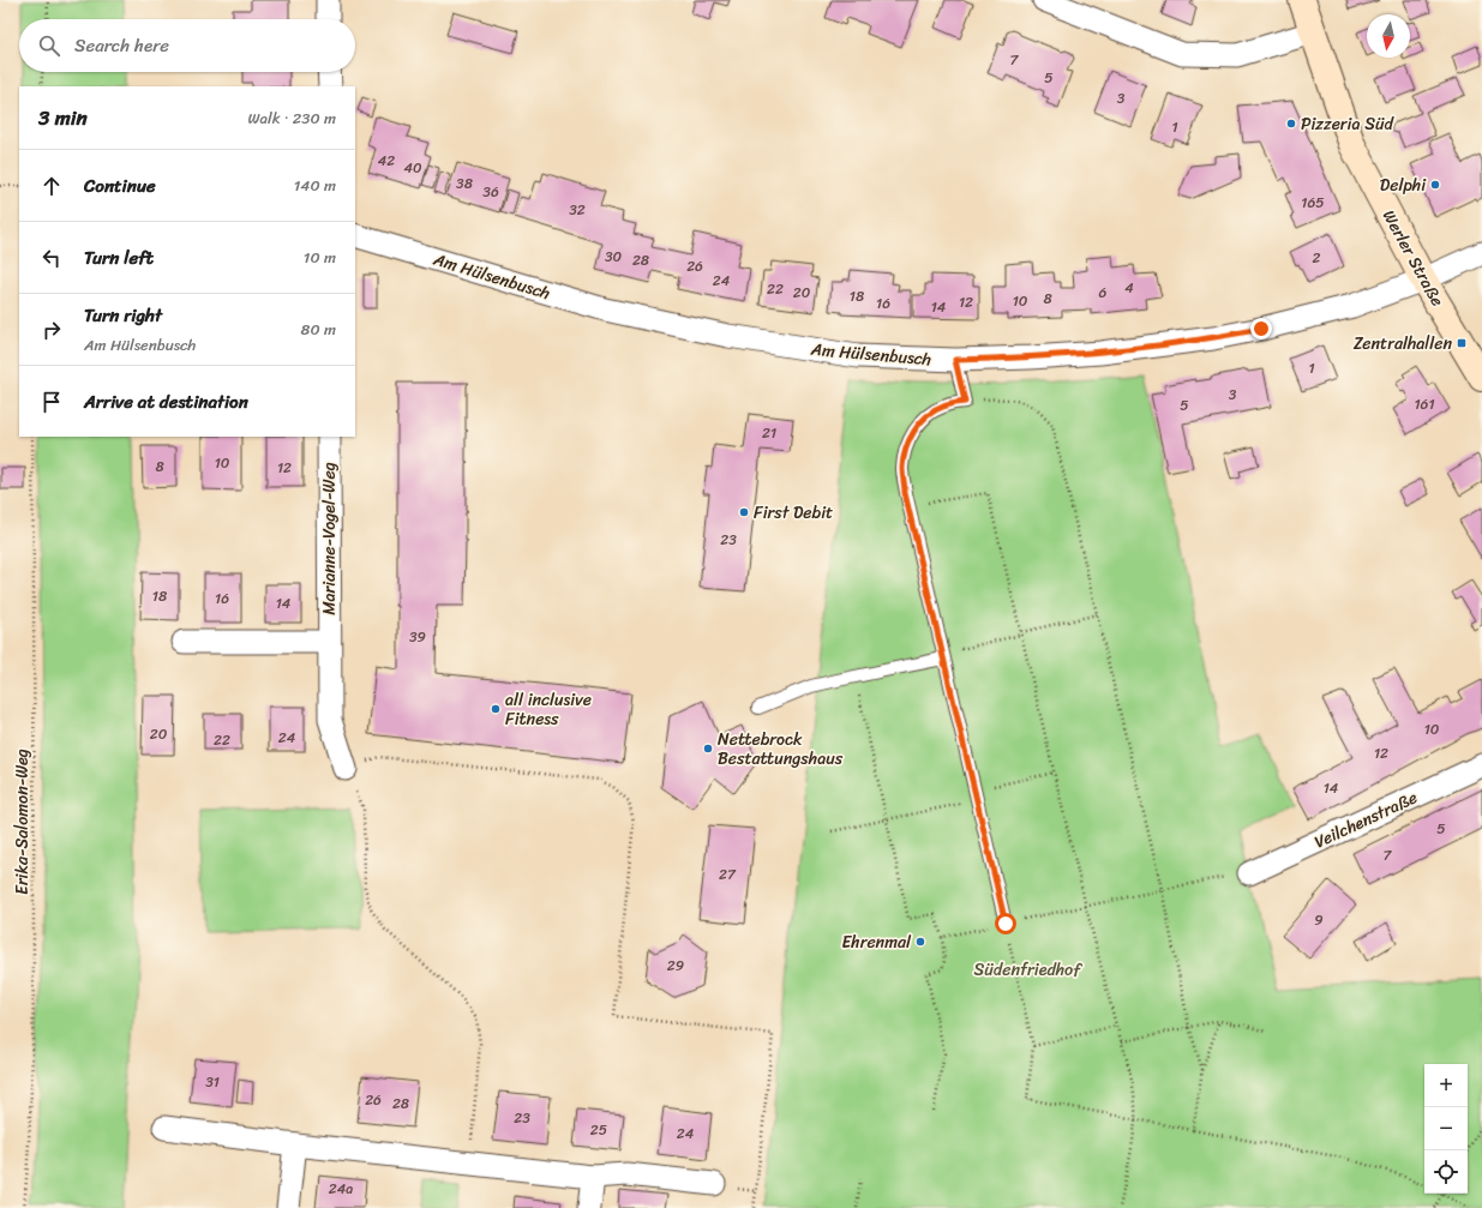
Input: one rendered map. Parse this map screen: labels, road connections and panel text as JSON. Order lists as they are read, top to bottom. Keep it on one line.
{"streets":{"main road":["Werler Straße"],"street":["Am Hülsenbusch","Marianne-Vogel-Weg","Veilchenstraße"],"path":["Erika-Salomon-Weg"]},"crossings":[["Werler Straße","Am Hülsenbusch"]],"parks":["Südenfriedhof"],"places":{"other":["Pizzeria Süd","Delphi","First Debit","all inclusive Fitness","Nettebrock Bestattungshaus","Ehrenmal"],"transit":["Zentralhallen"]},"house_numbers":["7","5","3","1","42","40","38","36","165","32","30","2","28","26","24","4","22","20","6","18","8","10","12","16","14","1","3","161","5","21","10","8","12","23","18","16","14","39","10","20","24","22","12","14","5","7","27","9","29","31","26","28","23","25","24","24a"],"north":"bottom","page":{"search":"Search here","heading":["3 min","Walk · 230 m"],"list":[["Continue","140 m"],["Turn left","10 m"],["Turn right","Am Hülsenbusch","80 m"],"Arrive at destination"],"map_buttons":["+","−"]}}
